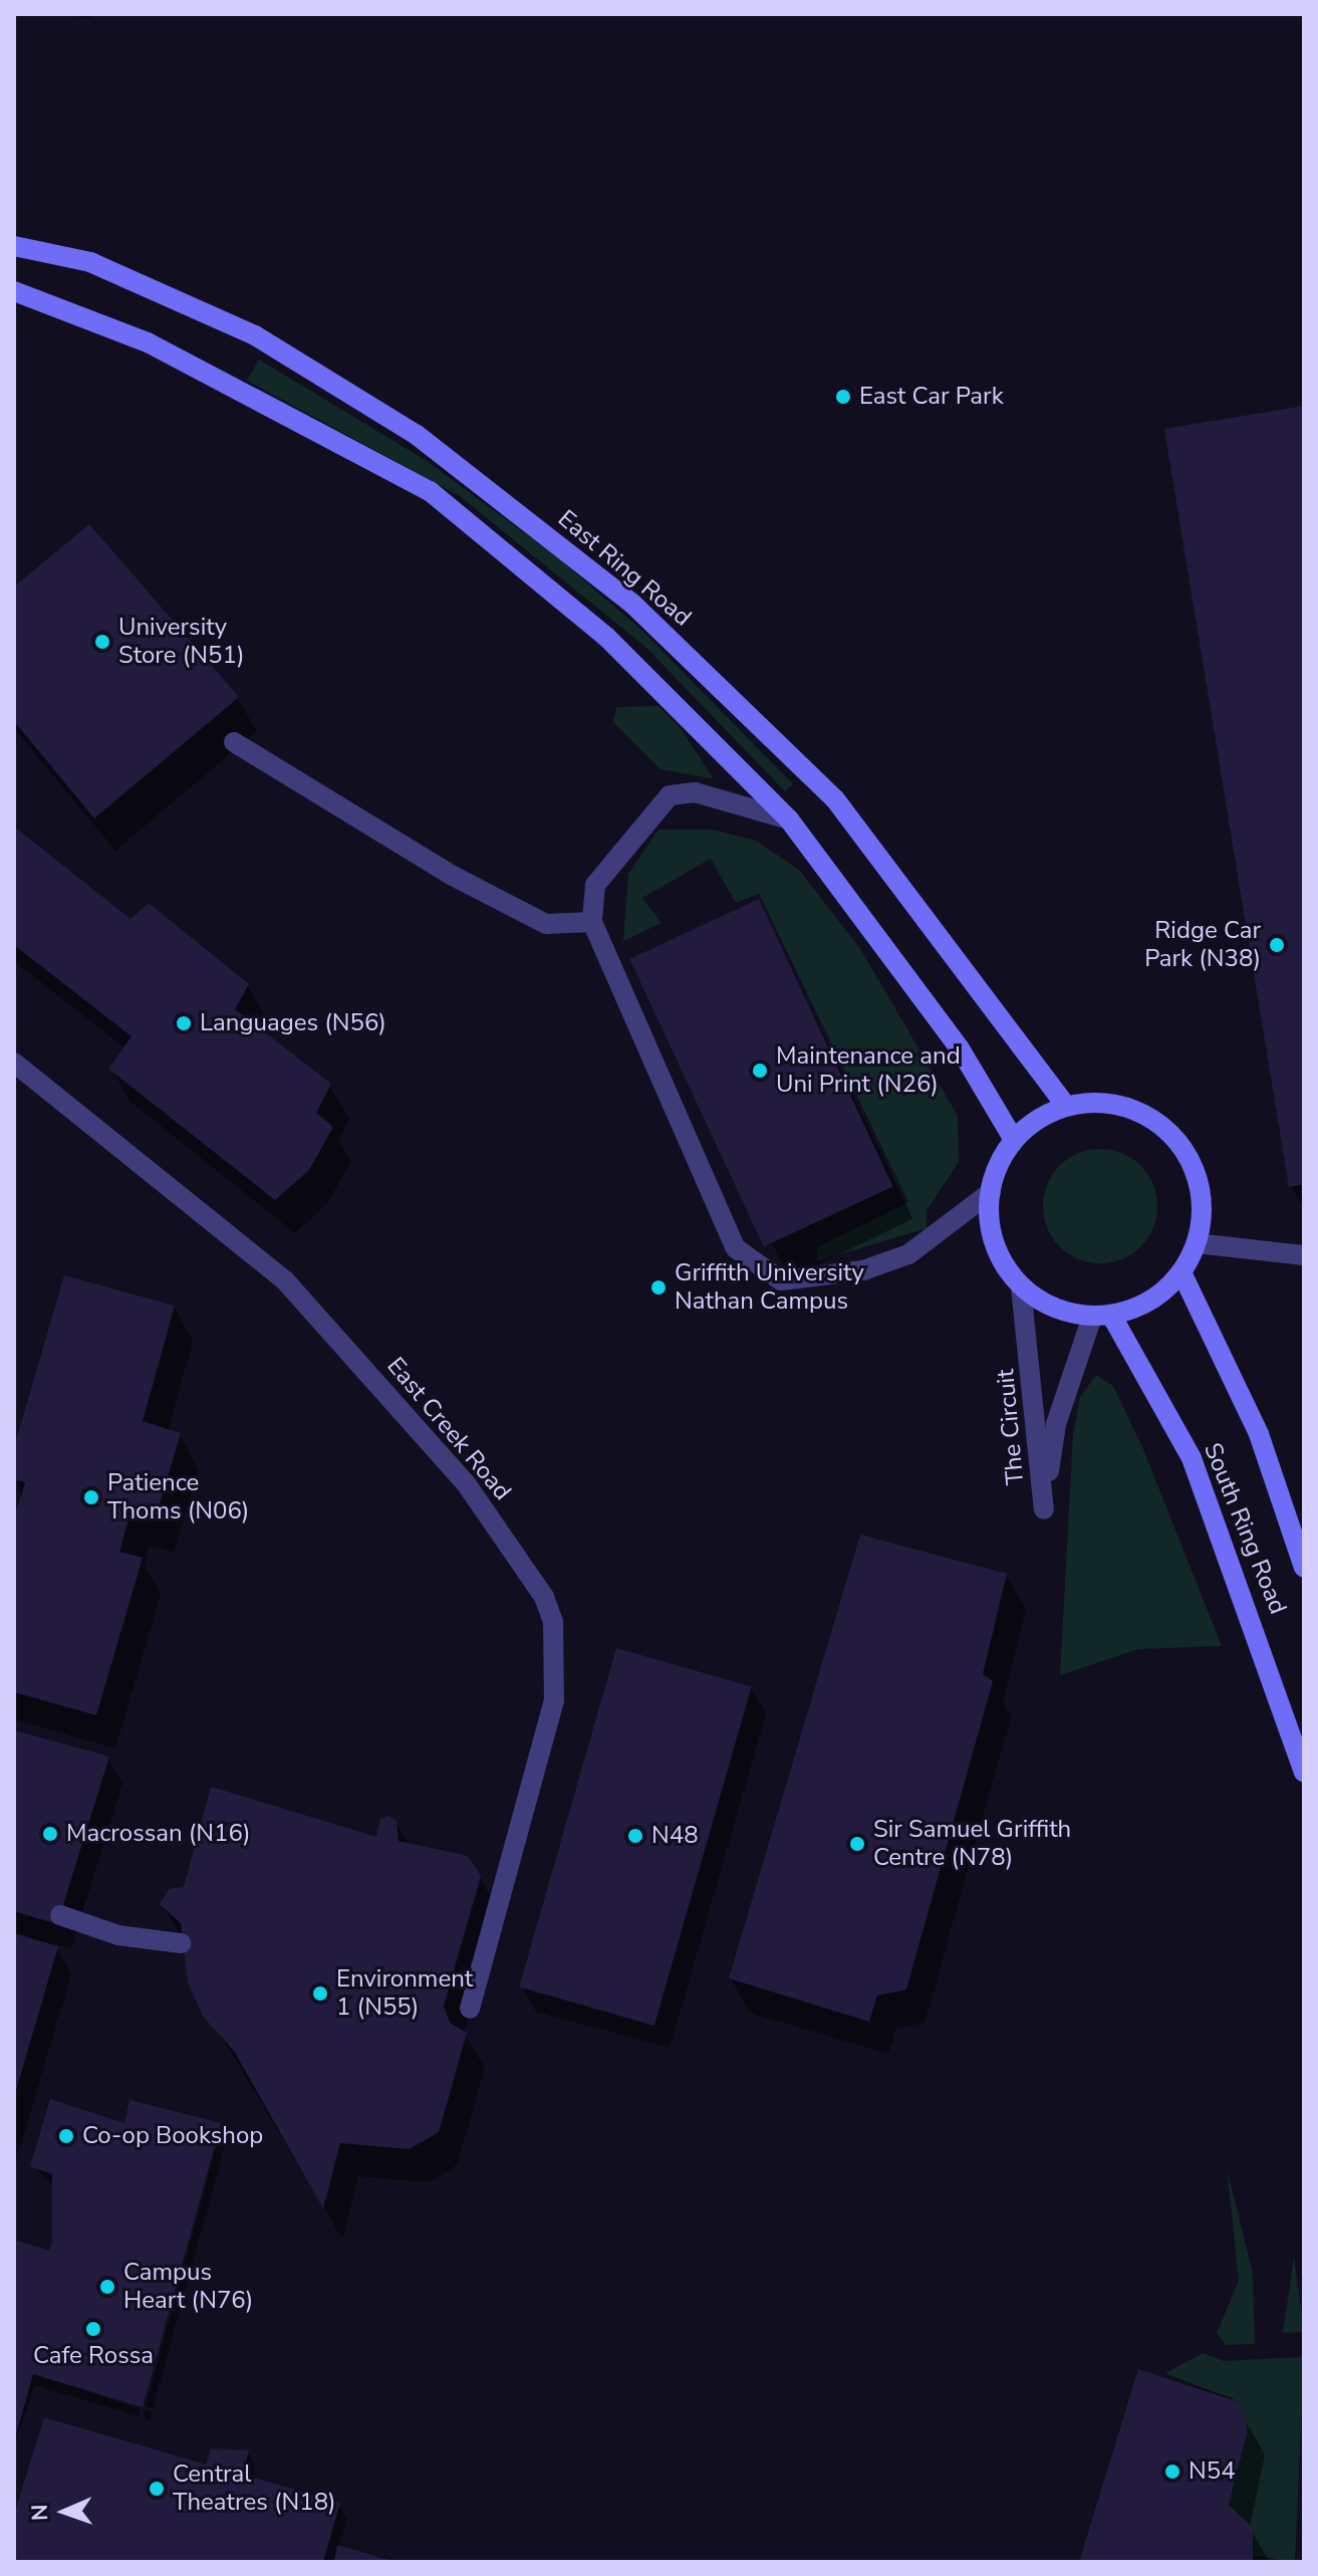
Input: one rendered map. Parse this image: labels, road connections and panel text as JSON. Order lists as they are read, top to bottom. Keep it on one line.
{"streets":{"street":["East Ring Road","The Circuit","East Creek Road","South Ring Road"]},"crossings":[["East Ring Road","The Circuit"],["East Ring Road","South Ring Road"],["The Circuit","South Ring Road"]],"places":["East Car Park","University Store (N51)","Ridge Car Park (N38)","Languages (N56)","Maintenance and Uni Print (N26)","Griffith University Nathan Campus","Patience Thoms (N06)","Macrossan (N16)","N48","Sir Samuel Griffith Centre (N78)","Environment 1 (N55)","Co-op Bookshop","Campus Heart (N76)","Cafe Rossa","N54","Central Theatres (N18)"],"north":"left"}
